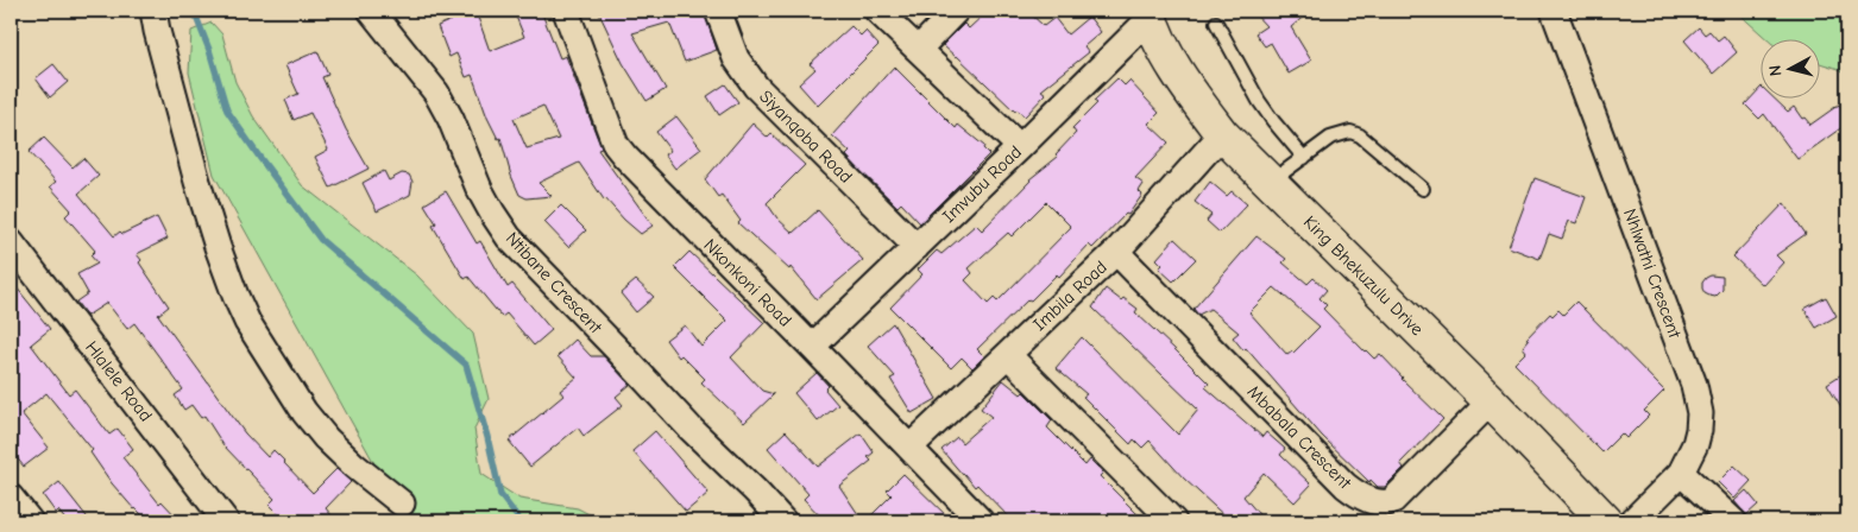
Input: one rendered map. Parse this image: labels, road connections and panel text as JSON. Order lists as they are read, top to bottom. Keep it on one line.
{"streets":{"street":["Siyanqoba Road","Imvubu Road","Nhlwathi Crescent","King Bhekuzulu Drive","Ntibane Crescent","Nkonkoni Road","Imbila Road","Hlalele Road","Mbabala Crescent"]},"crossings":[["Siyanqoba Road","Imvubu Road"],["Imvubu Road","King Bhekuzulu Drive"],["Imvubu Road","Nkonkoni Road"],["King Bhekuzulu Drive","Imbila Road"],["King Bhekuzulu Drive","Mbabala Crescent"],["Nkonkoni Road","Imbila Road"],["Imbila Road","Mbabala Crescent"]],"north":"left"}
